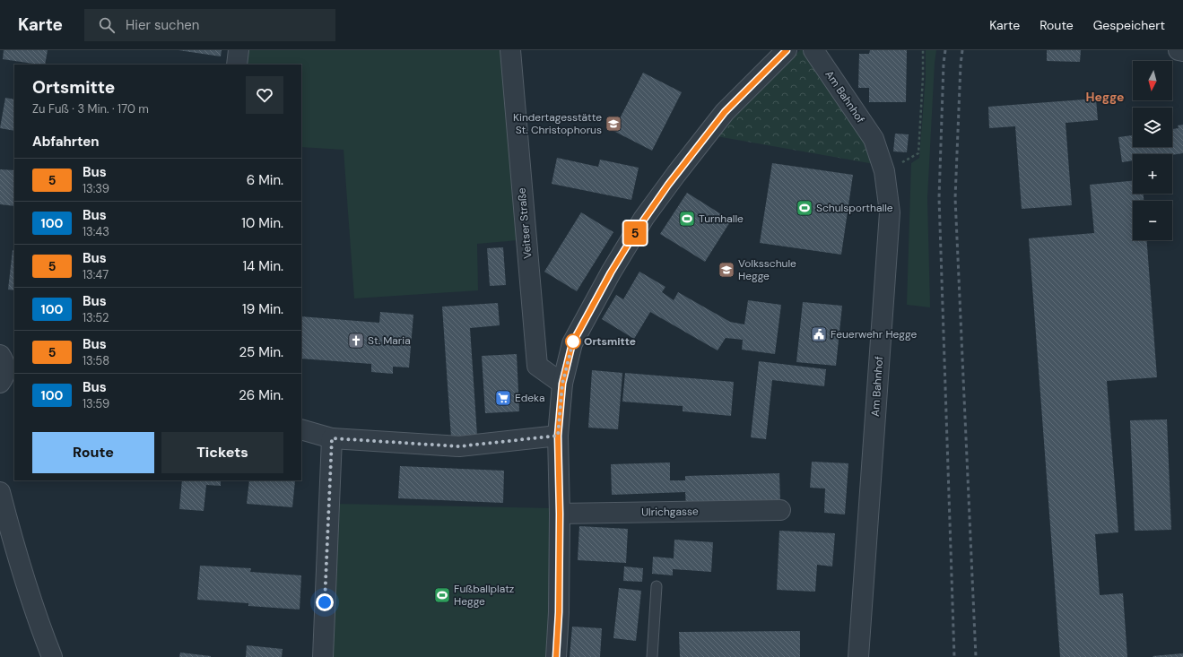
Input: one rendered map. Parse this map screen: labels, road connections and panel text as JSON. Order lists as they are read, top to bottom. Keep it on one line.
{"streets":{"street":["Am Bahnhof","Veitser Straße","Ulrichgasse"]},"districts":["Hegge"],"places":{"school or university":["Kindertagesstätte St. Christophorus","Volksschule Hegge"],"sports":["Schulsporthalle","Turnhalle","Fußballplatz Hegge"],"public building":["Feuerwehr Hegge"],"church":["St. Maria"],"other":["Ortsmitte"],"supermarket":["Edeka"]},"lines":["bus line 5"],"north":"bottom","page":{"header":"Karte","search":"Hier suchen","nav":["Karte","Route","Gespeichert"],"on_map":"5","map_buttons":["+","−"],"heading":[["Ortsmitte","Zu Fuß · 3 Min. · 170 m"],"Abfahrten"],"list":[{"mark":"5","name":"Bus","note":"13:39","value":"6 Min."},{"mark":"100","name":"Bus","note":"13:43","value":"10 Min."},{"mark":"5","name":"Bus","note":"13:47","value":"14 Min."},{"mark":"100","name":"Bus","note":"13:52","value":"19 Min."},{"mark":"5","name":"Bus","note":"13:58","value":"25 Min."},{"mark":"100","name":"Bus","note":"13:59","value":"26 Min."}],"buttons":["Route","Tickets"]}}
